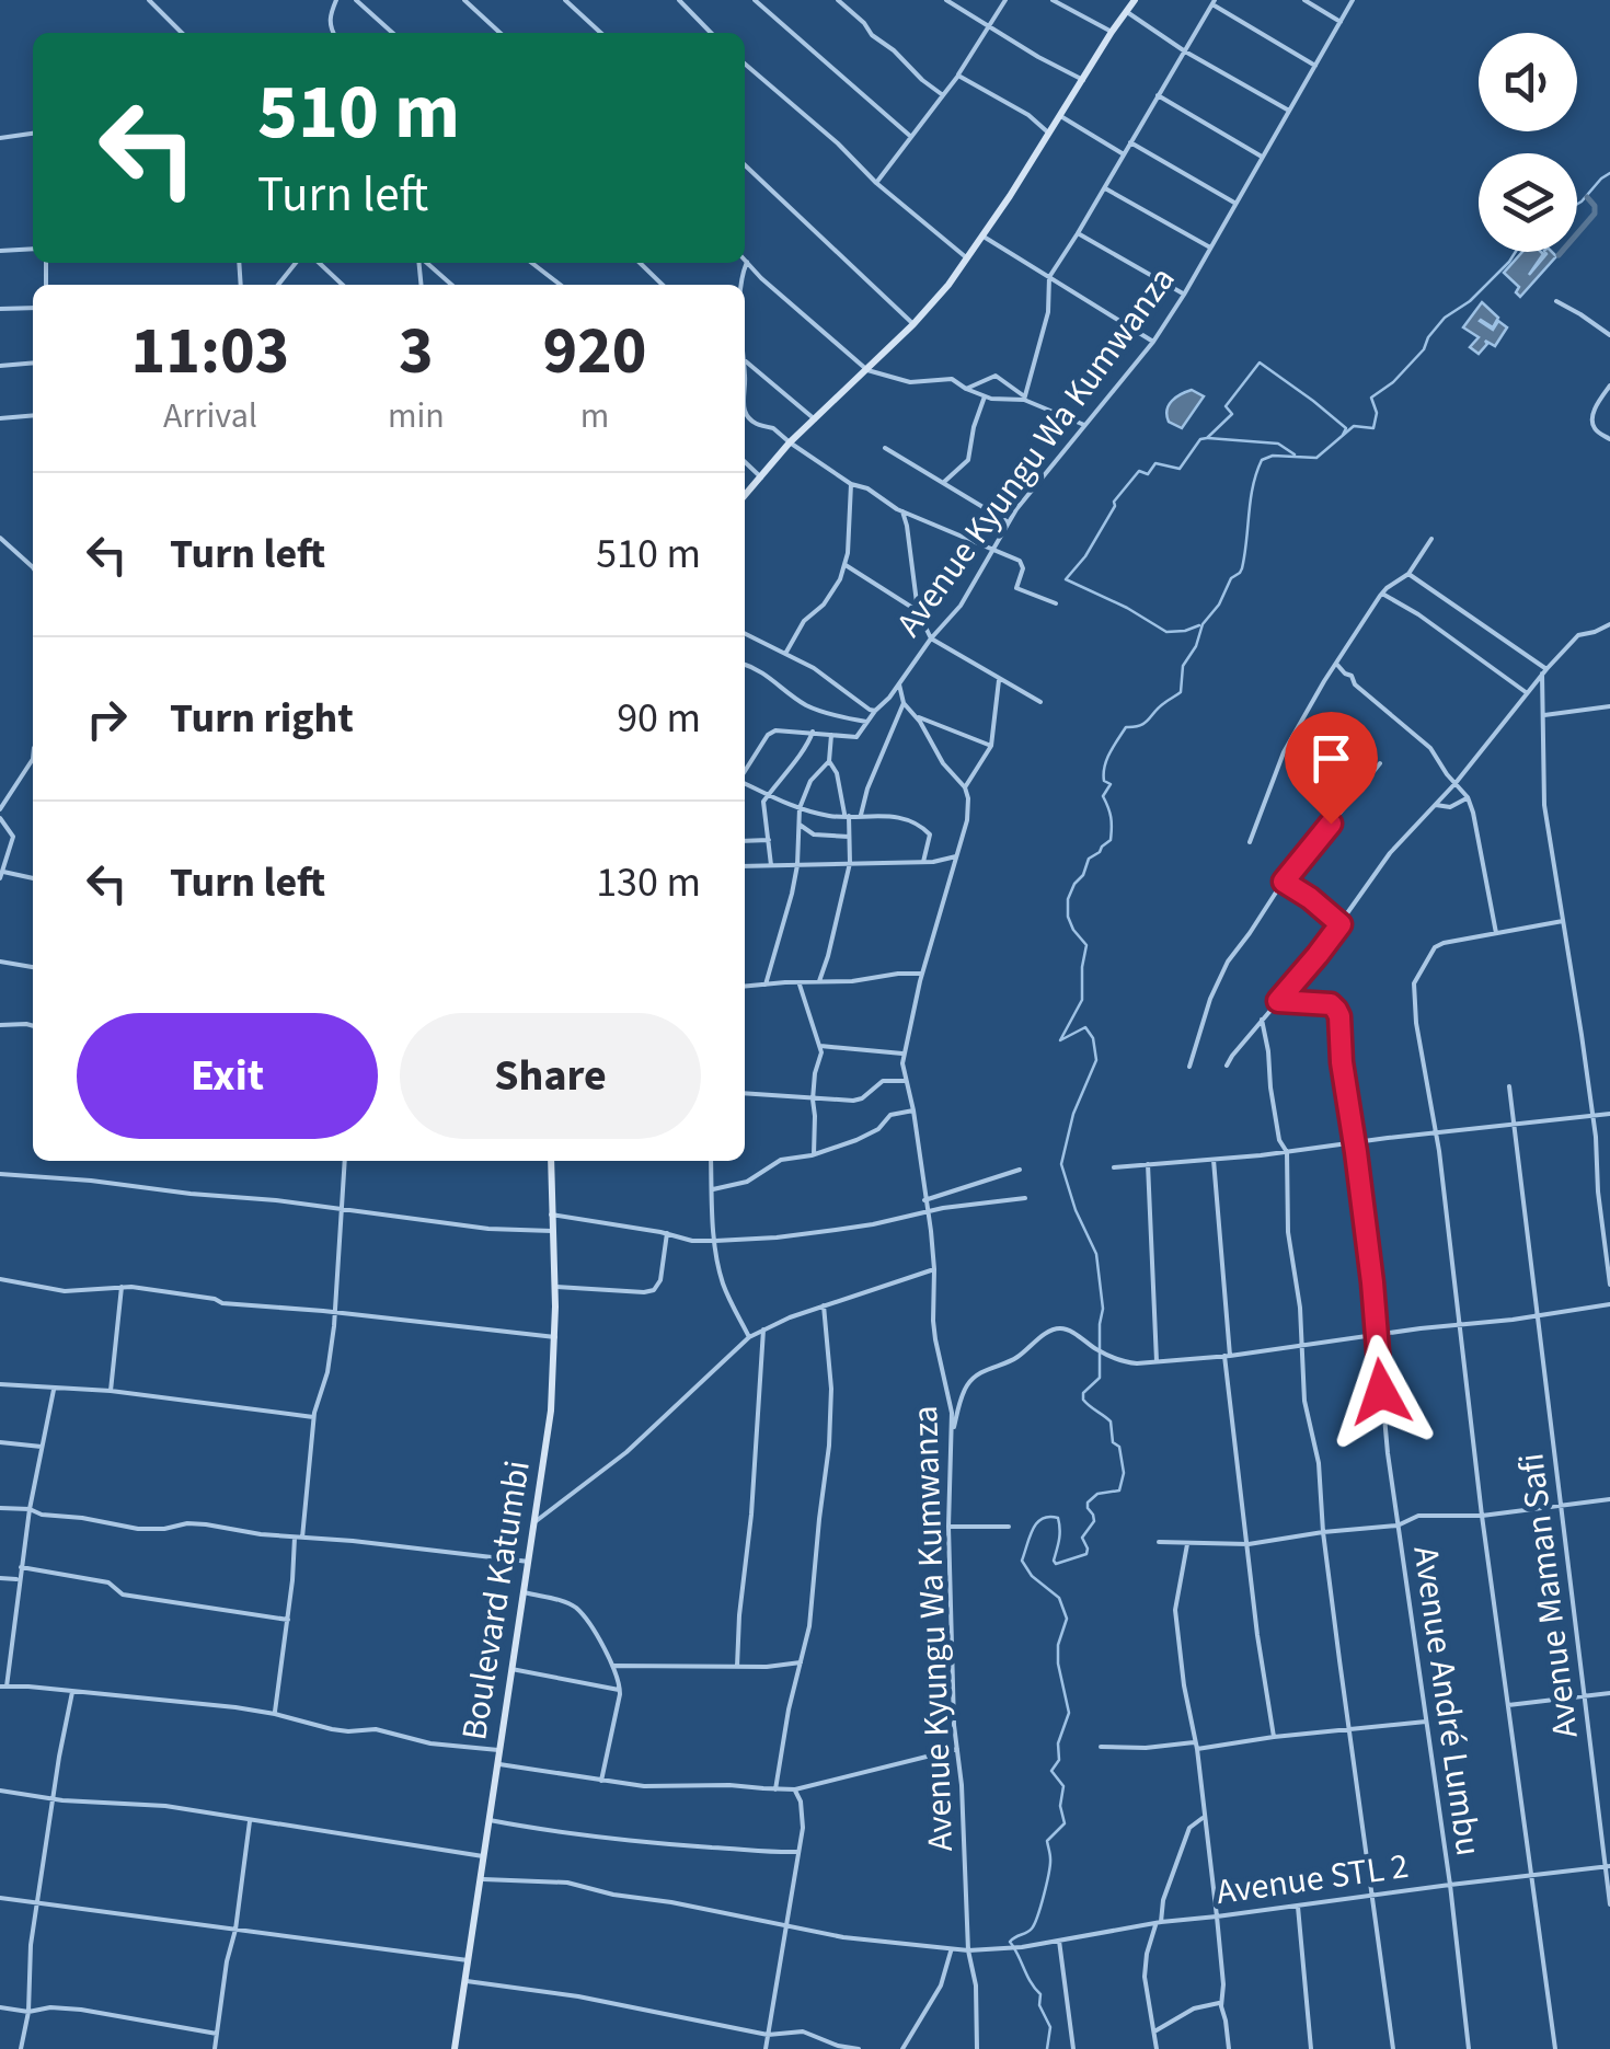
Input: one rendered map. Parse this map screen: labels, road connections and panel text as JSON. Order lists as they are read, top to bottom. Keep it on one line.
{"streets":{"street":["Avenue Kyungu Wa Kumwanza","Avenue Maman Safi","Boulevard Katumbi","Avenue André Lumbu","Avenue STL 2"]},"crossings":[["Avenue Kyungu Wa Kumwanza","Avenue STL 2"],["Avenue Maman Safi","Avenue STL 2"],["Avenue André Lumbu","Avenue STL 2"]],"page":{"turn":["510 m","Turn left"],"eta":["11:03","Arrival","3","min","920","m"],"list":[{"name":"Turn left","value":"510 m"},{"name":"Turn right","value":"90 m"},{"name":"Turn left","value":"130 m"}],"buttons":["Exit","Share"]}}
